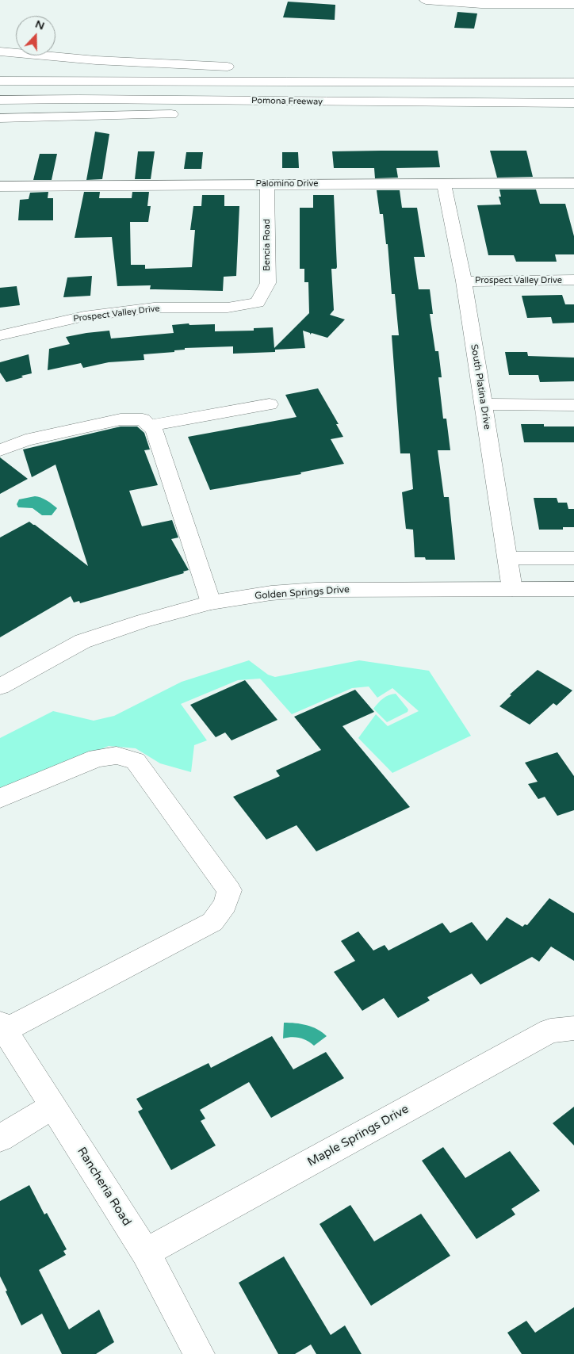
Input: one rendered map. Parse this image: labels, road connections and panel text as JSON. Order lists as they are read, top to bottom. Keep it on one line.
{"streets":{"main road":["Pomona Freeway","Palomino Drive","Bencia Road","Prospect Valley Drive","South Platina Drive","Golden Springs Drive","Maple Springs Drive","Rancheria Road"]},"crossings":[["Palomino Drive","Bencia Road"],["Palomino Drive","South Platina Drive"],["Bencia Road","Prospect Valley Drive"],["Prospect Valley Drive","South Platina Drive"],["South Platina Drive","Golden Springs Drive"],["Maple Springs Drive","Rancheria Road"]],"north":"top"}
